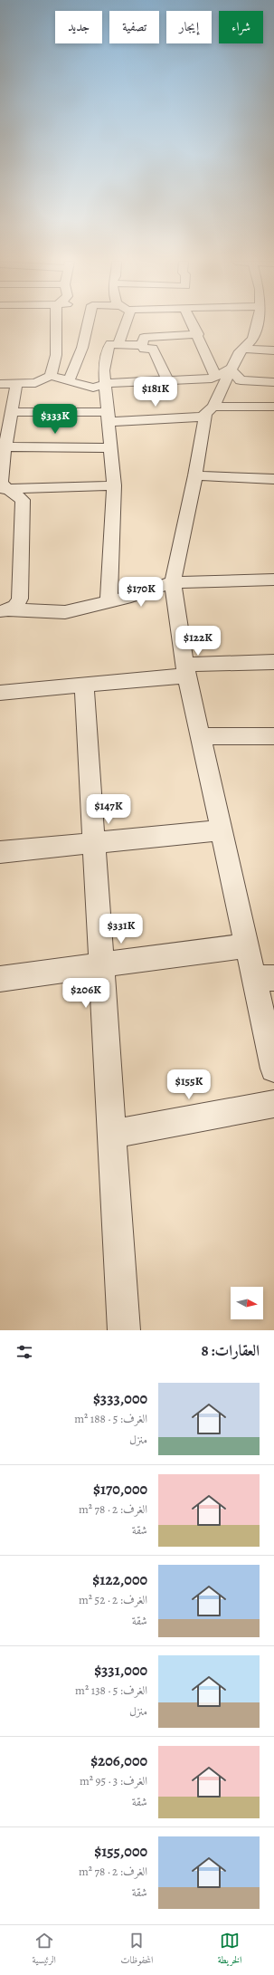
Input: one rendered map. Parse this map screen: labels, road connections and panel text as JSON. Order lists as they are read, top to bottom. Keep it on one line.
{"north":"right","page":{"chip":["شراء","إيجار","تصفية","جديد"],"price":["$181K","$333K","$170K","$122K","$147K","$331K","$206K","$155K"],"heading":"العقارات: 8","list":[{"name":"$333,000","note":"الغرف: 5 · 188 m² · منزل"},{"name":"$170,000","note":"الغرف: 2 · 78 m² · شقة"},{"name":"$122,000","note":"الغرف: 2 · 52 m² · شقة"},{"name":"$331,000","note":"الغرف: 5 · 138 m² · منزل"},{"name":"$206,000","note":"الغرف: 3 · 95 m² · شقة"},{"name":"$155,000","note":"الغرف: 2 · 78 m² · شقة"}],"tabs":["الخريطة","المحفوظات","الرئيسية"]}}
